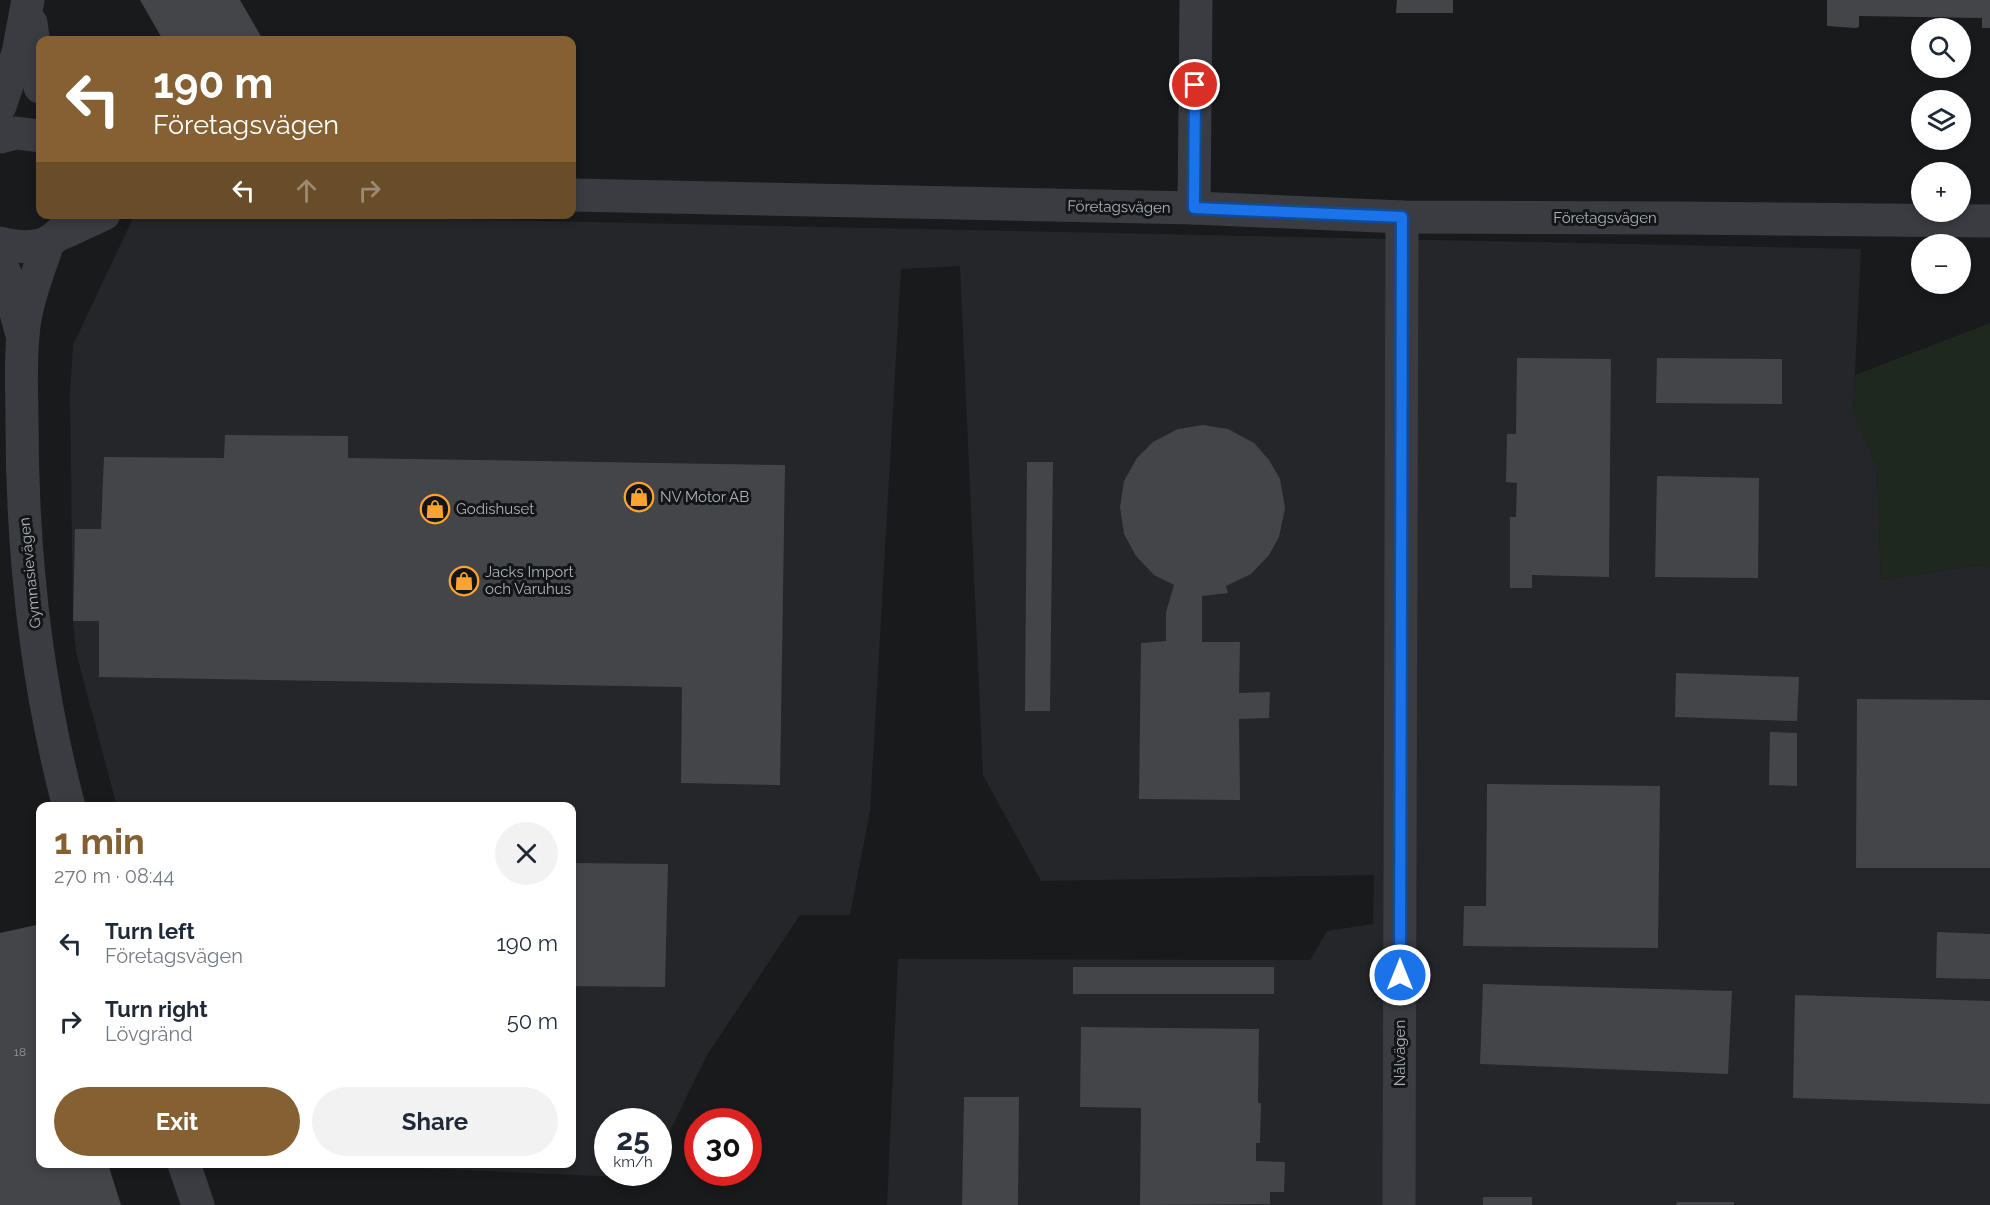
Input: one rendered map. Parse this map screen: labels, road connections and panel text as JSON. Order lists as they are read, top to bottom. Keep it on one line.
{"streets":{"street":["Företagsvägen","Gymnasievägen","Nålvägen"]},"crossings":[["Företagsvägen","Nålvägen"]],"places":{"shop":["NV Motor AB","Godishuset","Jacks Import och Varuhus"]},"house_numbers":["18"],"page":{"map_buttons":["+","−"],"turn":["190 m","Företagsvägen"],"heading":["1 min","270 m · 08:44"],"list":[{"name":"Turn left","note":"Företagsvägen","value":"190 m"},{"name":"Turn right","note":"Lövgränd","value":"50 m"}],"buttons":["Exit","Share"],"speed":"25 km/h","limit":"30"}}
